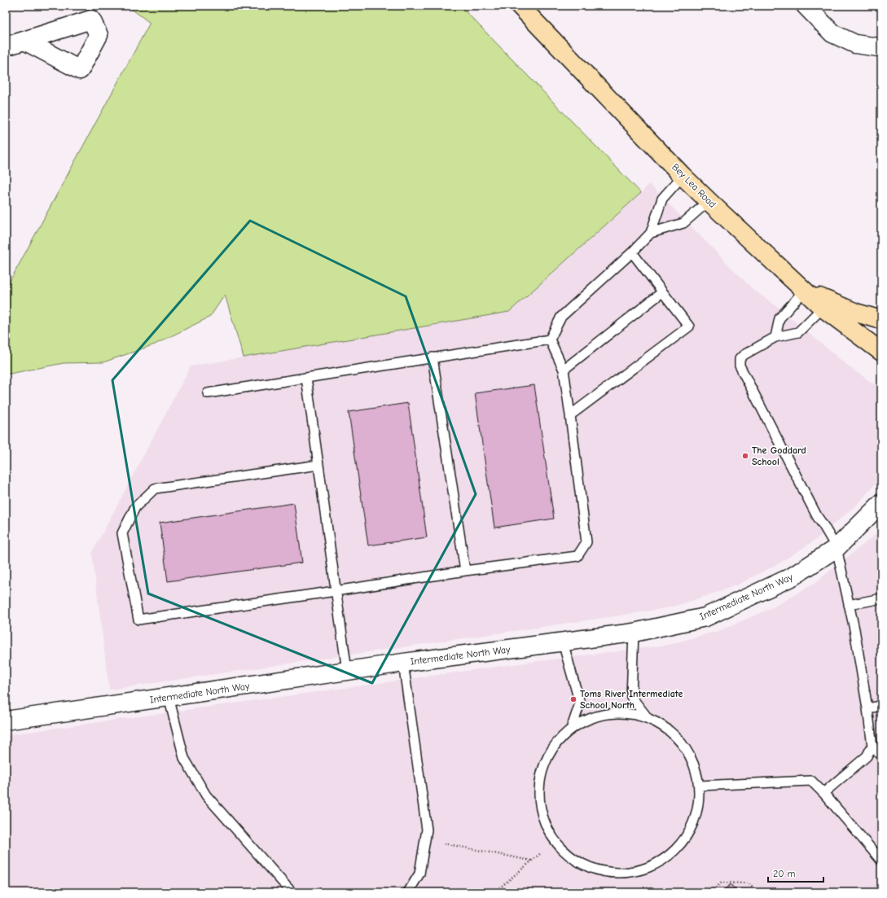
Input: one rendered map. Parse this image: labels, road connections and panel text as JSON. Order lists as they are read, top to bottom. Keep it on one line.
{"streets":{"main road":["Bey Lea Road"],"street":["Intermediate North Way"]},"places":["The Goddard School","Toms River Intermediate School North"],"scale_bar":"20 m"}
